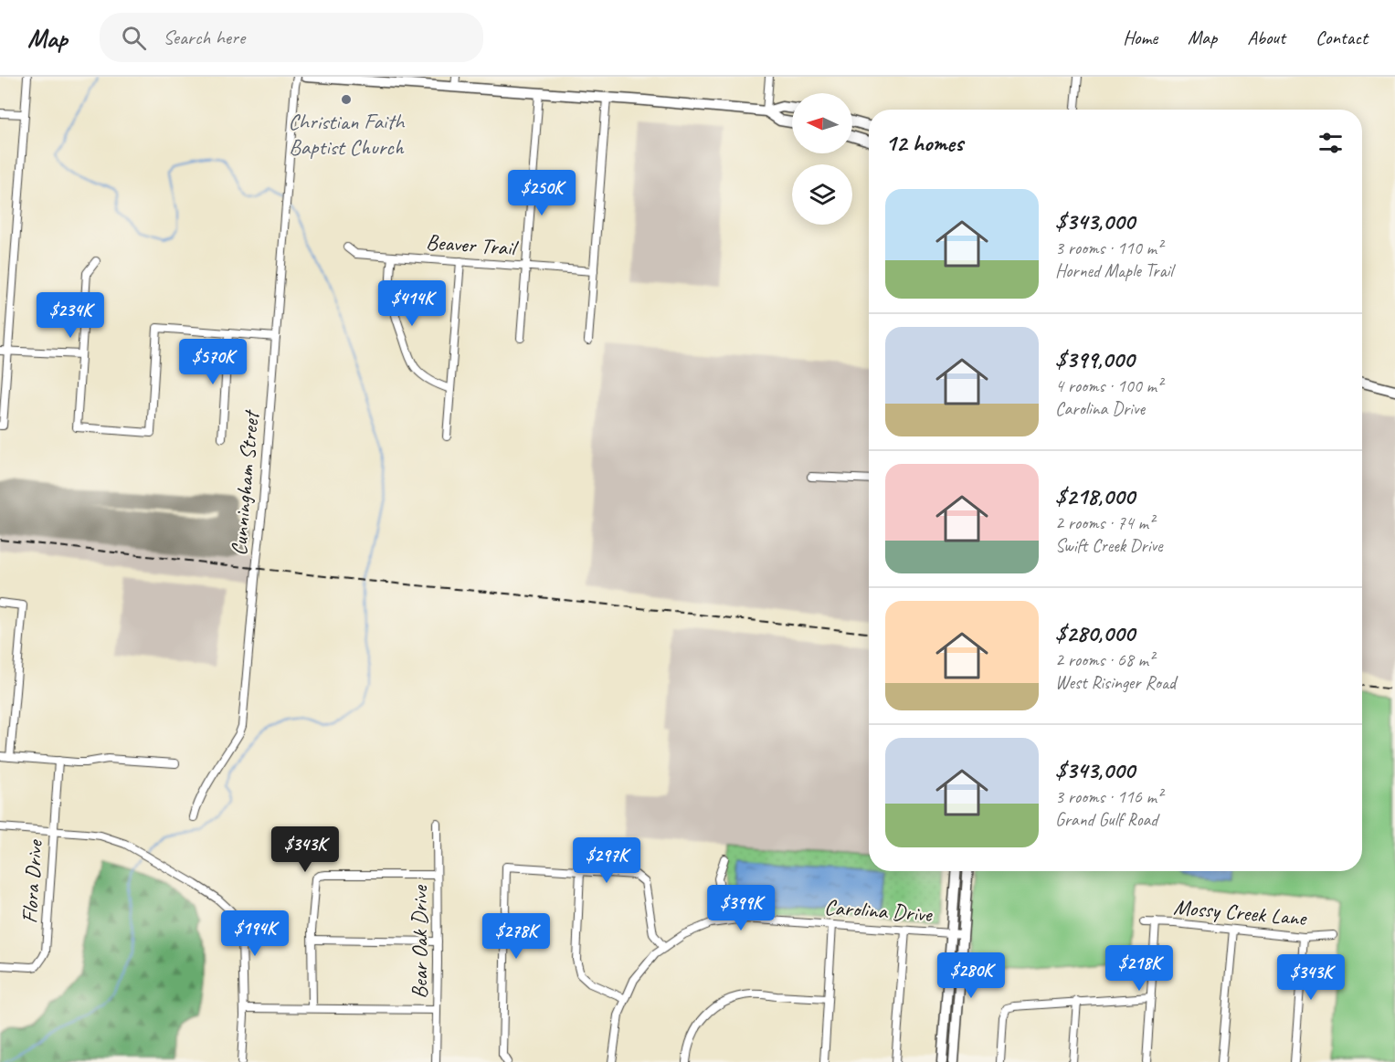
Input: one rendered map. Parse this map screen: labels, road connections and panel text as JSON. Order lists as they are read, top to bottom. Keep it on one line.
{"streets":{"street":["Beaver Trail","Cunningham Street","Flora Drive","Carolina Drive","Mossy Creek Lane","Bear Oak Drive"]},"places":["Christian Faith Baptist Church"],"north":"left","page":{"header":"Map","search":"Search here","nav":["Home","Map","About","Contact"],"heading":"12 homes","price":["$250K","$414K","$234K","$570K","$343K","$297K","$399K","$194K","$278K","$218K","$280K","$343K"],"list":[{"name":"$343,000","note":"3 rooms · 110 m² · Horned Maple Trail"},{"name":"$399,000","note":"4 rooms · 100 m² · Carolina Drive"},{"name":"$218,000","note":"2 rooms · 74 m² · Swift Creek Drive"},{"name":"$280,000","note":"2 rooms · 68 m² · West Risinger Road"},{"name":"$343,000","note":"3 rooms · 116 m² · Grand Gulf Road"}]}}
